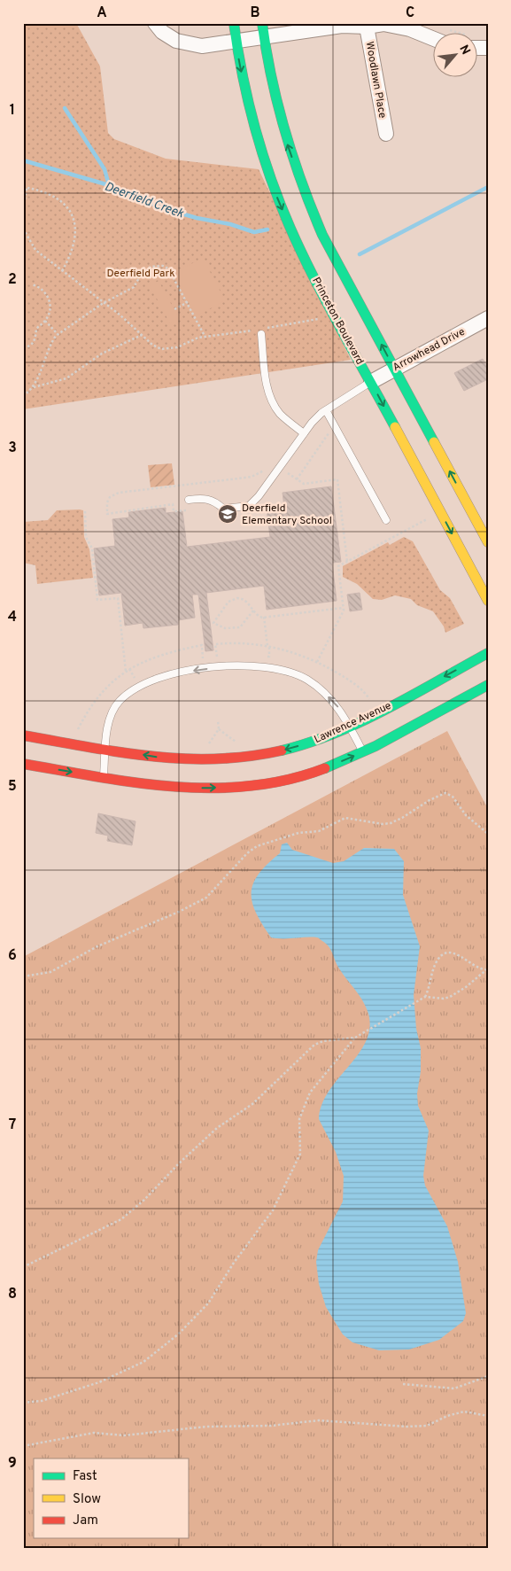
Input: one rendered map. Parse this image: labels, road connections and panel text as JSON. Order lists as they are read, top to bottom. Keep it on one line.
{"streets":{"street":["Woodlawn Place","Princeton Boulevard","Arrowhead Drive","Lawrence Avenue"]},"crossings":[["Princeton Boulevard","Arrowhead Drive"]],"water":["Deerfield Creek"],"parks":["Deerfield Park"],"places":{"school or university":["Deerfield Elementary School"]},"legend":["Fast","Slow","Jam"],"north":"top right","grid":{"columns":["A","B","C"],"rows":["1","2","3","4","5","6","7","8","9"]}}
